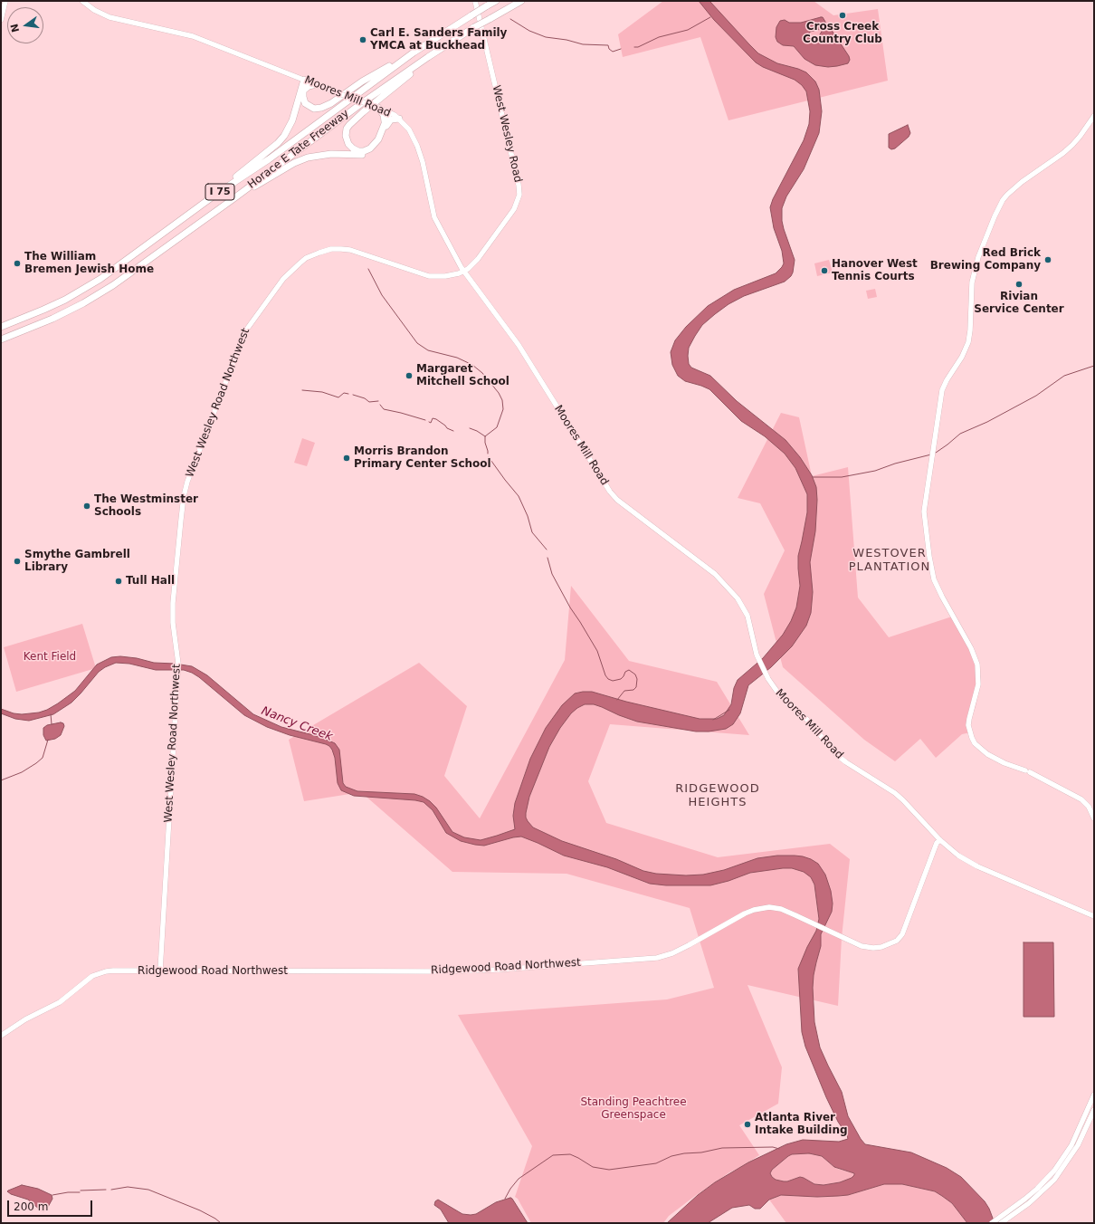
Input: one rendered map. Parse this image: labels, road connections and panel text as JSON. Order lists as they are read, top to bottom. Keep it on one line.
{"streets":{"highway":["Horace E Tate Freeway","I 75"],"street":["Moores Mill Road","West Wesley Road","West Wesley Road Northwest","Ridgewood Road Northwest"]},"crossings":[["Moores Mill Road","West Wesley Road"],["Moores Mill Road","West Wesley Road Northwest"],["Moores Mill Road","Ridgewood Road Northwest"],["West Wesley Road","West Wesley Road Northwest"],["West Wesley Road Northwest","Ridgewood Road Northwest"]],"districts":["WESTOVER PLANTATION","RIDGEWOOD HEIGHTS"],"water":["Nancy Creek"],"parks":["Kent Field","Standing Peachtree Greenspace"],"places":["Cross Creek Country Club","Carl E. Sanders Family YMCA at Buckhead","Red Brick Brewing Company","The William Bremen Jewish Home","Hanover West Tennis Courts","Rivian Service Center","Margaret Mitchell School","Morris Brandon Primary Center School","The Westminster Schools","Smythe Gambrell Library","Tull Hall","Atlanta River Intake Building"],"scale_bar":"200 m","north":"left"}
